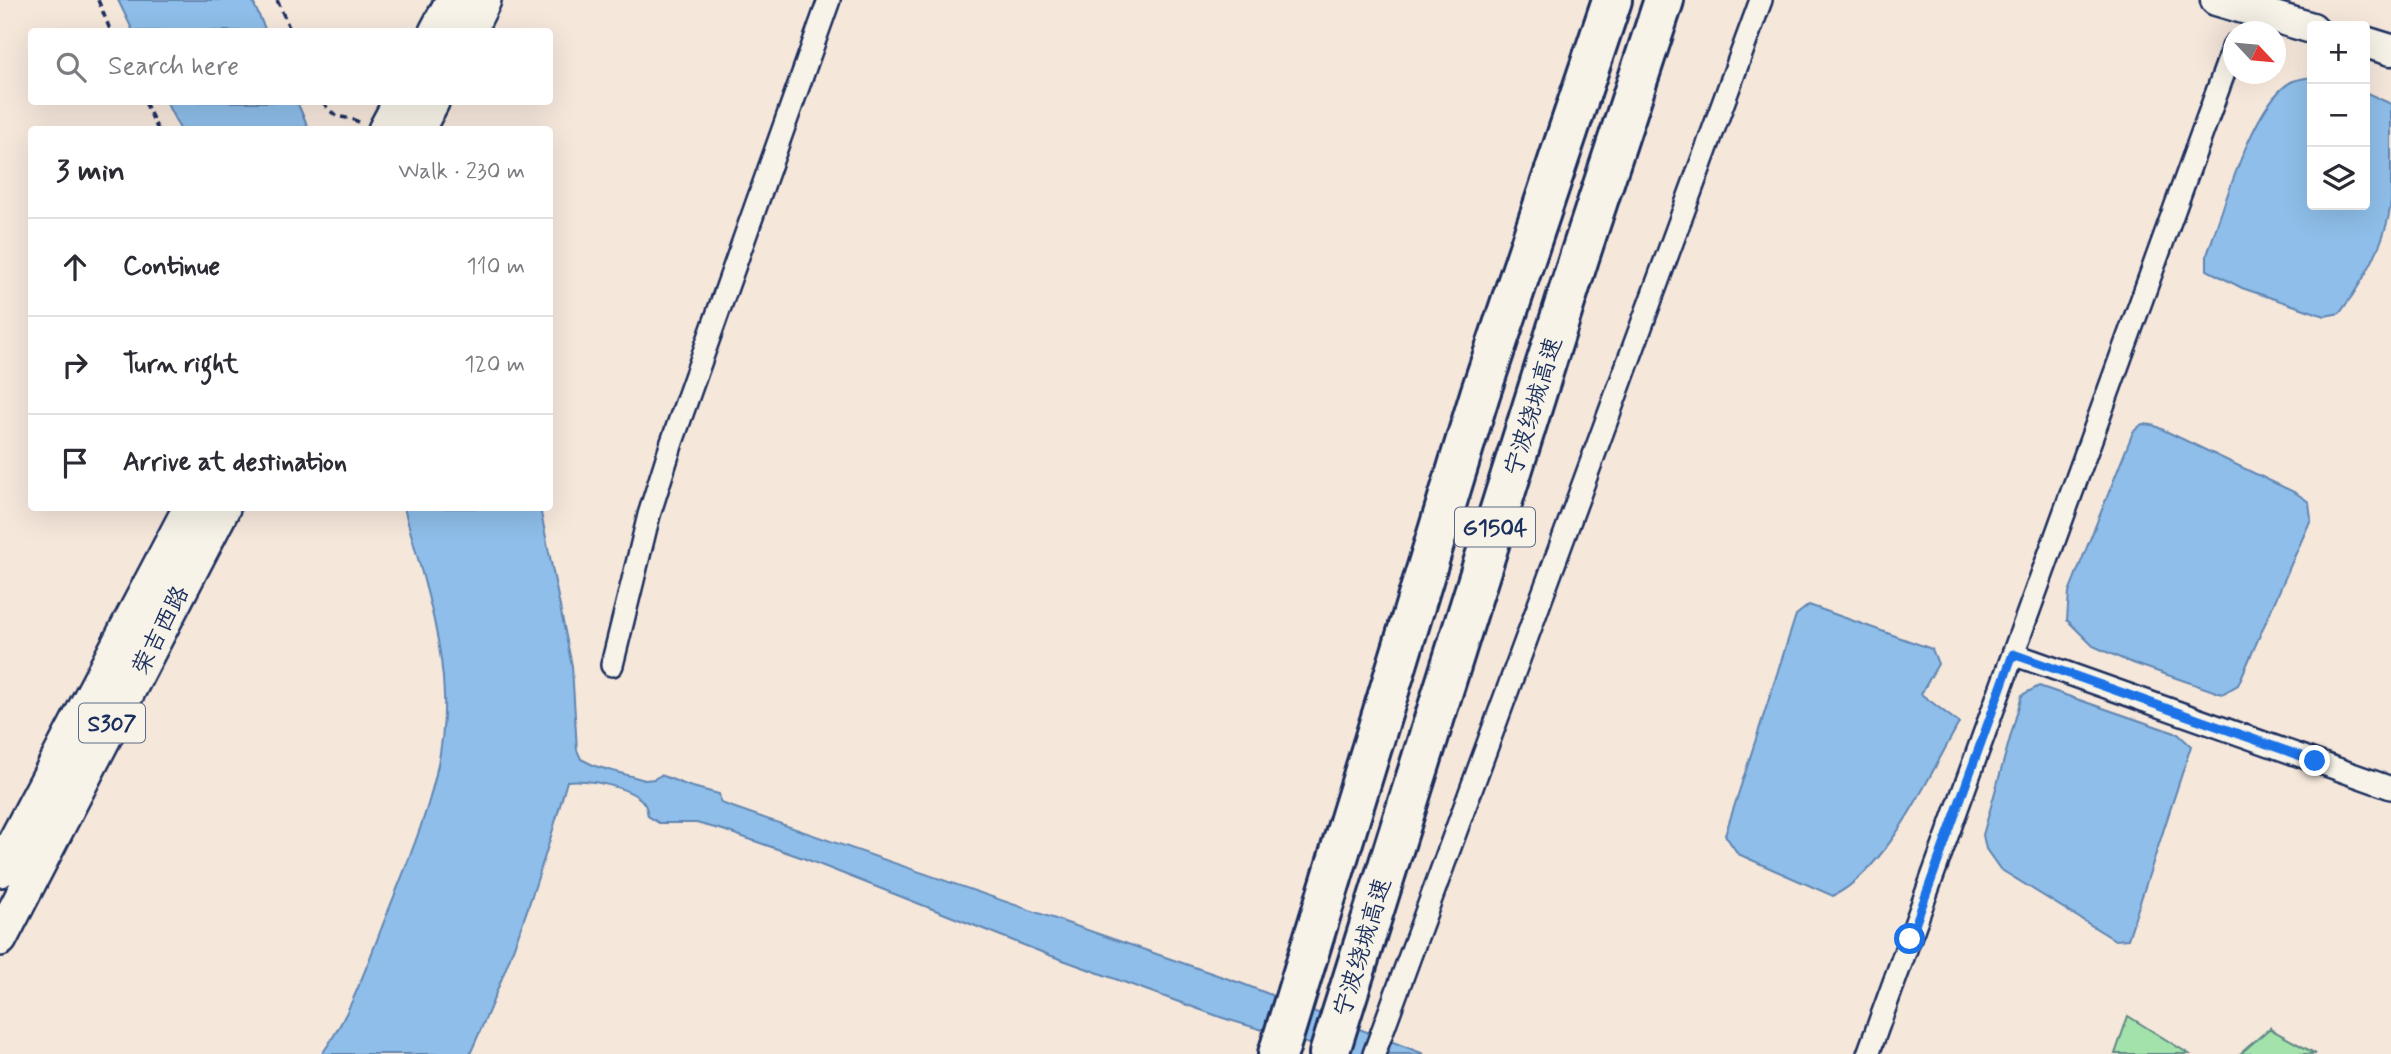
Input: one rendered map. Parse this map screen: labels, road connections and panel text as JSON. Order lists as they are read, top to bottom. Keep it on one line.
{"streets":{"highway":["宁波绕城高速","G1504"],"main road":["荣吉西路","S307"]},"north":"bottom right","page":{"map_buttons":["+","−"],"search":"Search here","heading":["3 min","Walk · 230 m"],"list":[["Continue","110 m"],["Turn right","120 m"],"Arrive at destination"]}}
